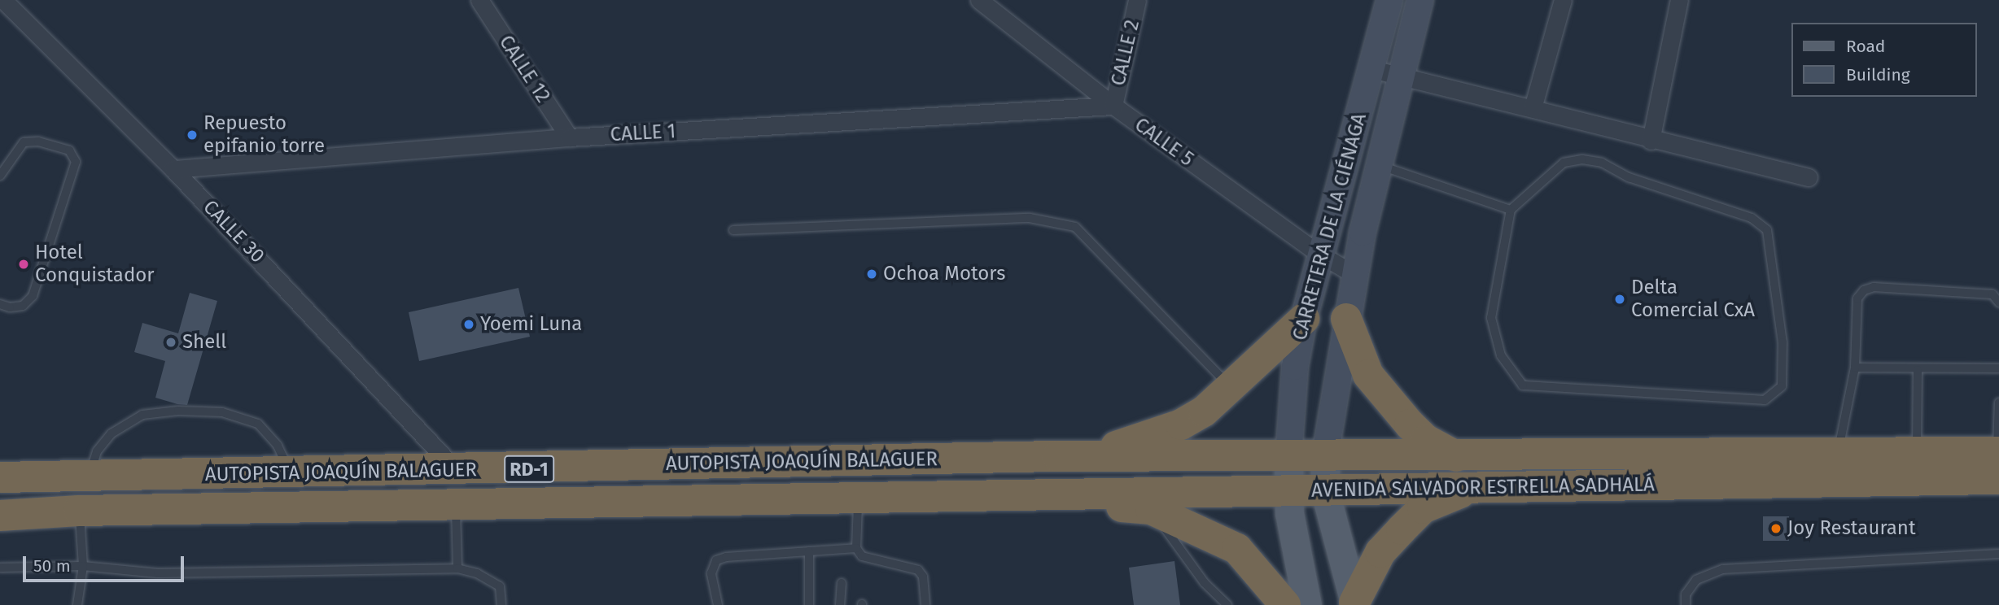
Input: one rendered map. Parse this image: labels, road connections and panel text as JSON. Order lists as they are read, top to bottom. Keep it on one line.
{"streets":{"highway":["AUTOPISTA JOAQUÍN BALAGUER","RD-1","AVENIDA SALVADOR ESTRELLA SADHALÁ"],"street":["CALLE 2","CALLE 12","CALLE 1","CALLE 5","CARRETERA DE LA CIÉNAGA","CALLE 30"]},"crossings":[["CALLE 2","CALLE 1"],["CALLE 2","CALLE 5"],["CALLE 12","CALLE 1"],["CALLE 1","CALLE 5"],["CALLE 1","CALLE 30"],["CALLE 5","CARRETERA DE LA CIÉNAGA"],["CARRETERA DE LA CIÉNAGA","AVENIDA SALVADOR ESTRELLA SADHALÁ"],["CALLE 30","AUTOPISTA JOAQUÍN BALAGUER"],["AUTOPISTA JOAQUÍN BALAGUER","AVENIDA SALVADOR ESTRELLA SADHALÁ"]],"places":["Repuesto epifanio torre","Hotel Conquistador","Ochoa Motors","Delta Comercial CxA","Yoemi Luna","Shell","Joy Restaurant"],"legend":["Road","Building"],"scale_bar":"50 m"}
